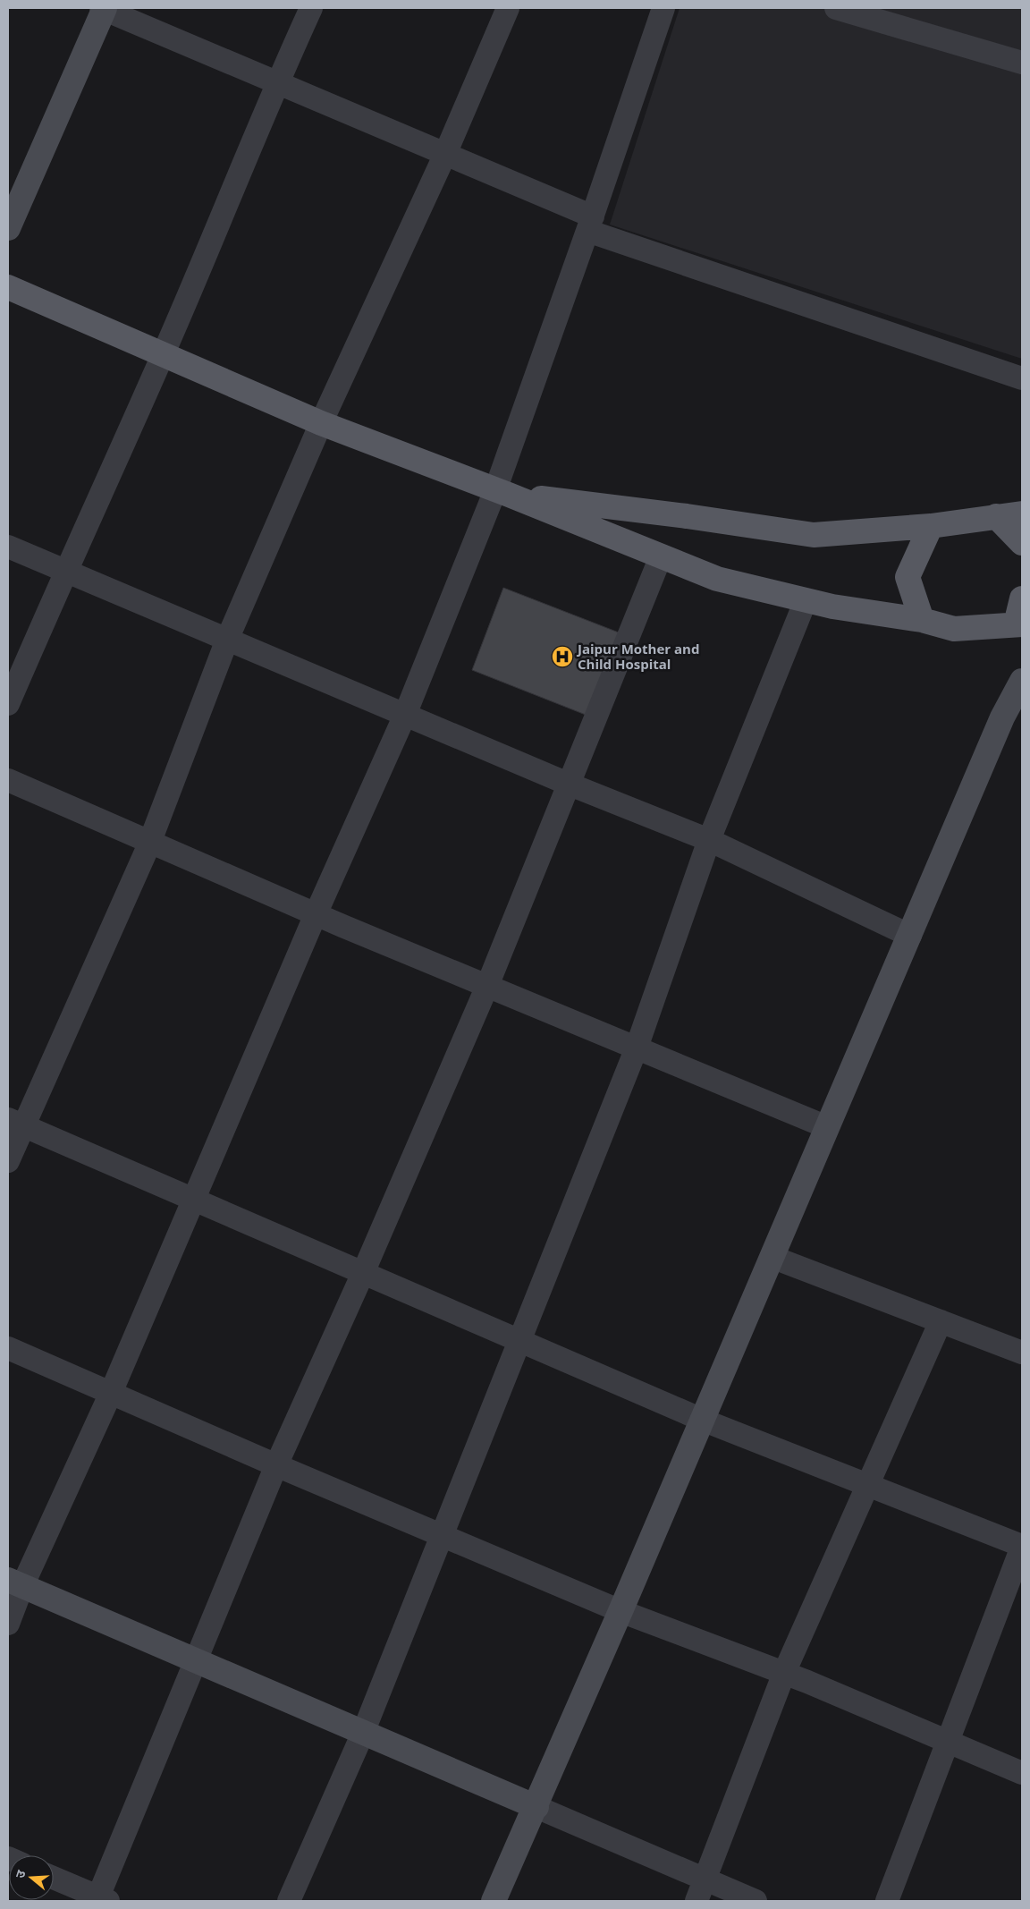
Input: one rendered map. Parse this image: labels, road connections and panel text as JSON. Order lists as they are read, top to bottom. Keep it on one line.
{"places":{"hospital":["Jaipur Mother and Child Hospital"]},"north":"left"}
